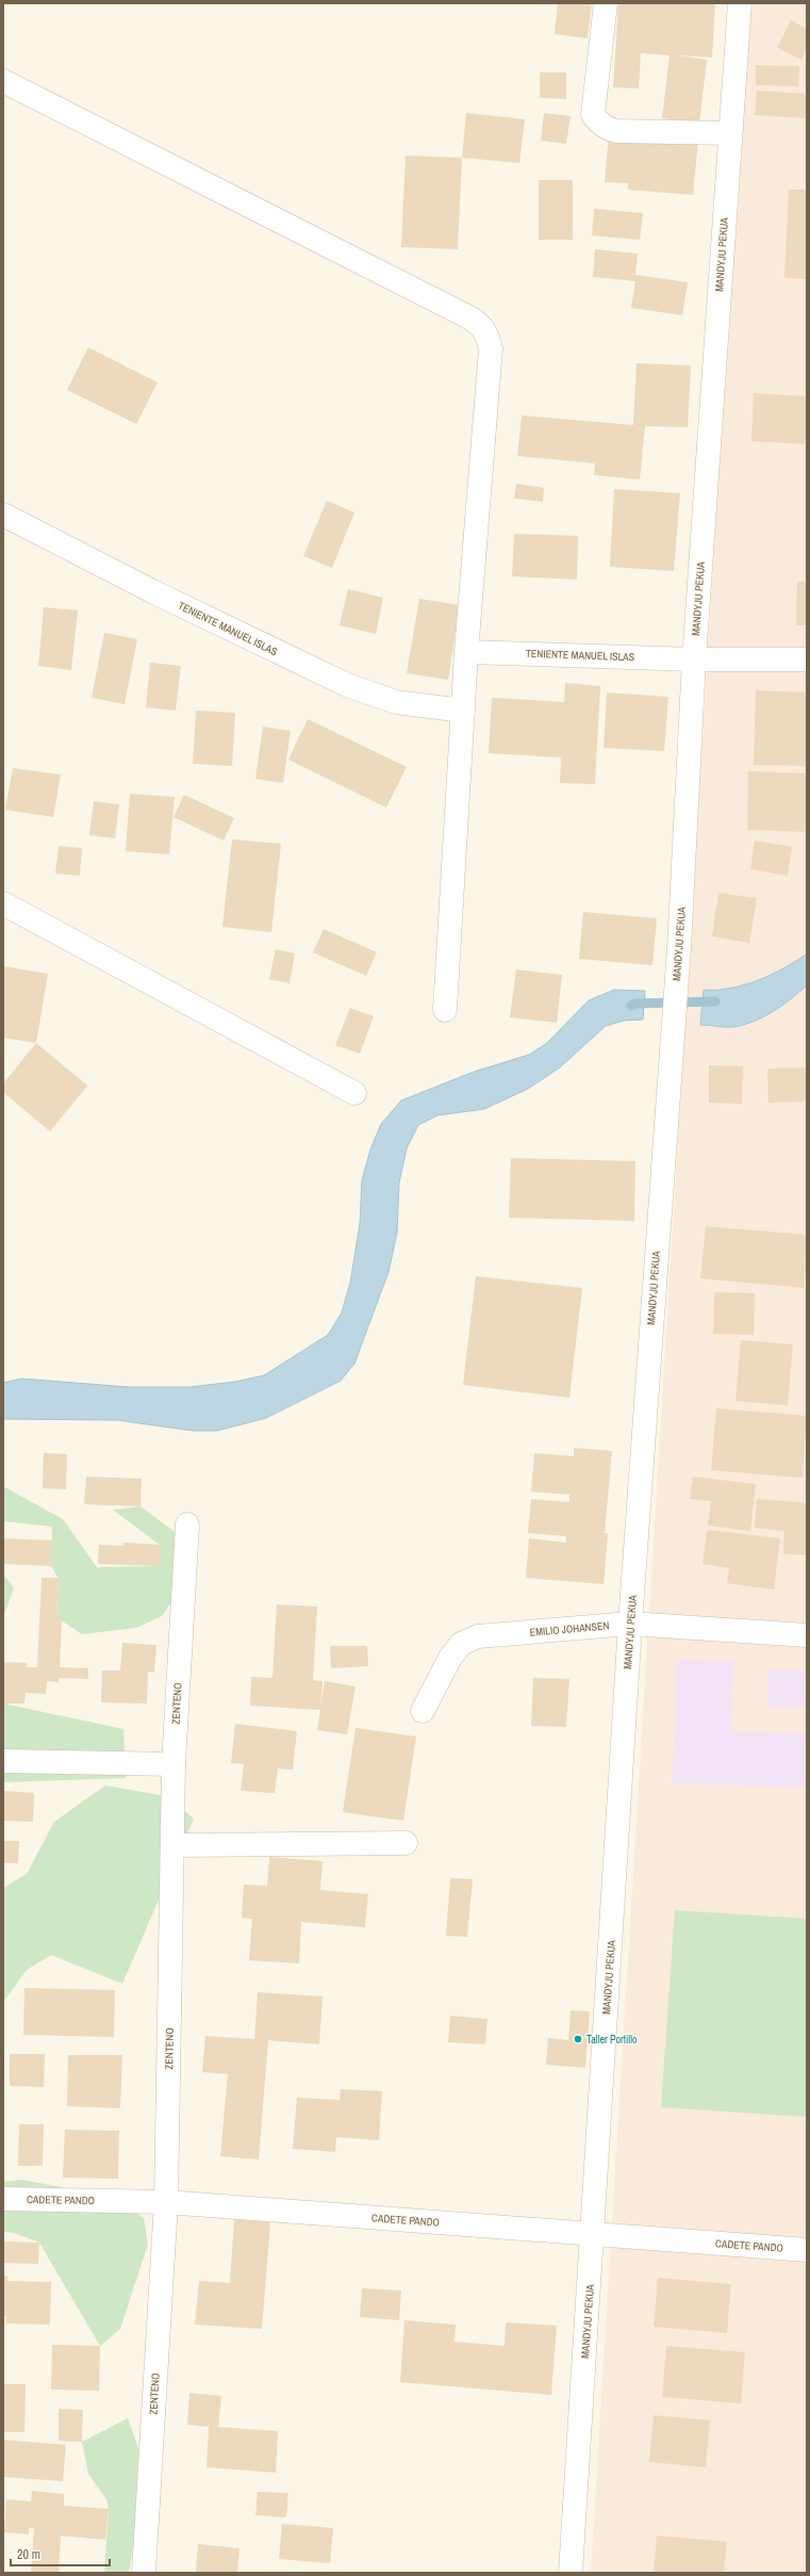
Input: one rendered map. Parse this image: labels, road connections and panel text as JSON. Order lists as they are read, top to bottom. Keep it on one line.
{"streets":{"street":["MANDYJU PEKUA","TENIENTE MANUEL ISLAS","EMILIO JOHANSEN","ZENTENO","CADETE PANDO"]},"crossings":[["MANDYJU PEKUA","TENIENTE MANUEL ISLAS"],["MANDYJU PEKUA","EMILIO JOHANSEN"],["MANDYJU PEKUA","CADETE PANDO"],["ZENTENO","CADETE PANDO"]],"places":["Taller Portillo"],"scale_bar":"20 m"}
